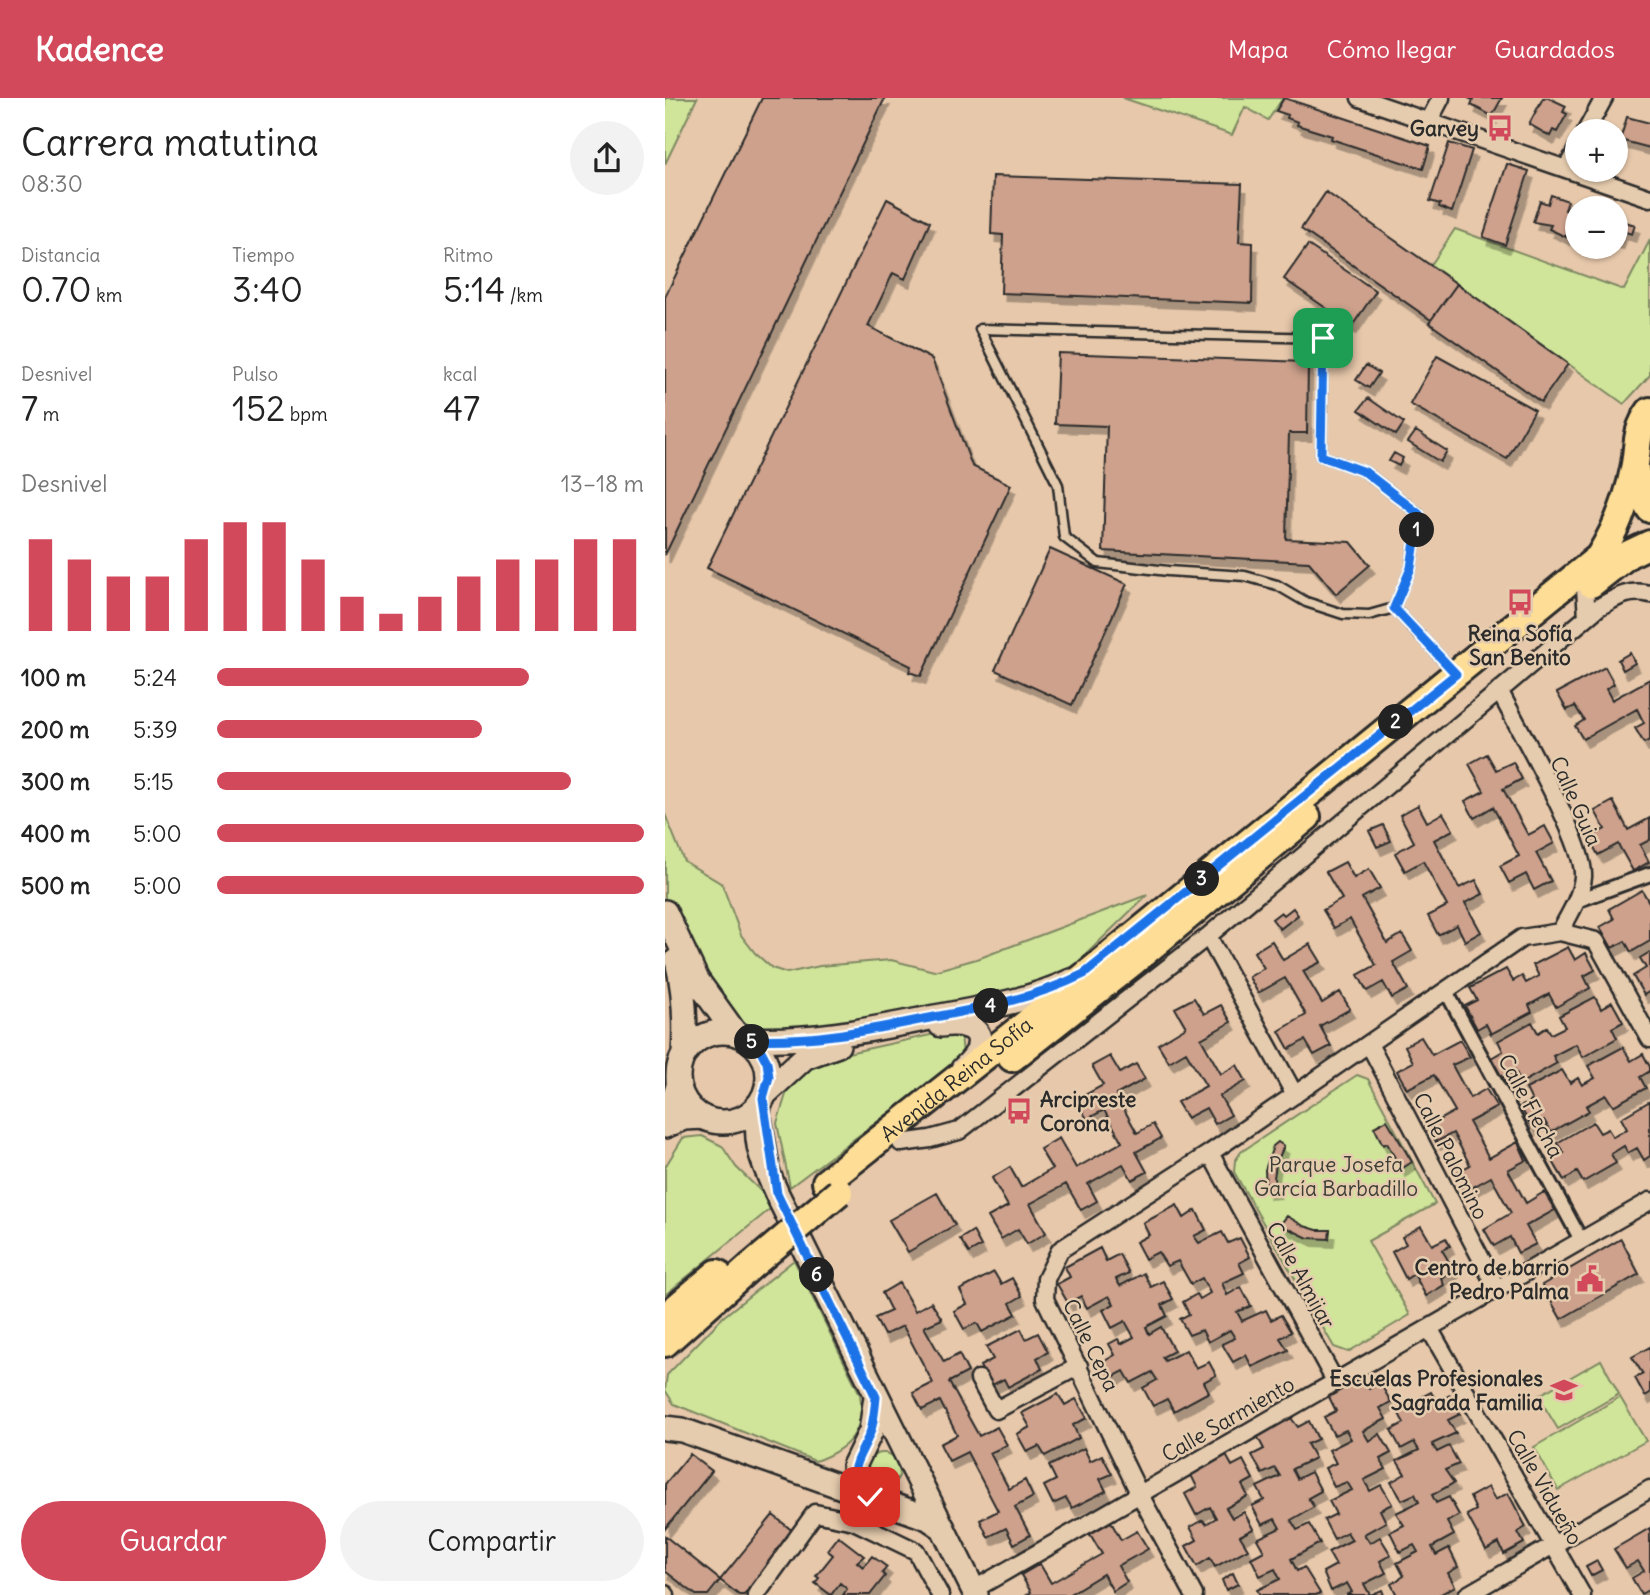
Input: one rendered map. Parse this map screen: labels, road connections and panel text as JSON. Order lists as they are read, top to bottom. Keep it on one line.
{"streets":{"main road":["Avenida Reina Sofía"],"street":["Calle Guia","Calle Flecha","Calle Palomino","Calle Almijar","Calle Cepa","Calle Sarmiento","Calle Vidueño"]},"crossings":[["Calle Guia","Calle Cepa"],["Calle Flecha","Calle Cepa"],["Calle Flecha","Calle Sarmiento"],["Calle Palomino","Calle Cepa"],["Calle Palomino","Calle Sarmiento"],["Calle Almijar","Calle Cepa"],["Calle Almijar","Calle Sarmiento"],["Calle Cepa","Calle Sarmiento"],["Calle Sarmiento","Calle Vidueño"]],"parks":["Parque Josefa García Barbadillo"],"places":{"bus stop":["Garvey","Reina Sofía San Benito","Arcipreste Corona"],"public building":["Centro de barrio Pedro Palma"],"school or university":["Escuelas Profesionales Sagrada Familia"]},"page":{"header":"Kadence","nav":["Mapa","Cómo llegar","Guardados"],"heading":["Carrera matutina","08:30"],"map_buttons":["+","−"],"stats":[["Distancia","0.70 km"],["Tiempo","3:40"],["Ritmo","5:14 /km"],["Desnivel","7 m"],["Pulso","152 bpm"],["kcal","47"]],"chart":["Desnivel","13–18 m"],"pins":["1","2","3","4","5","6"],"list":[{"name":"100 m","note":"5:24"},{"name":"200 m","note":"5:39"},{"name":"300 m","note":"5:15"},{"name":"400 m","note":"5:00"},{"name":"500 m","note":"5:00"}],"buttons":["Guardar","Compartir"]}}
